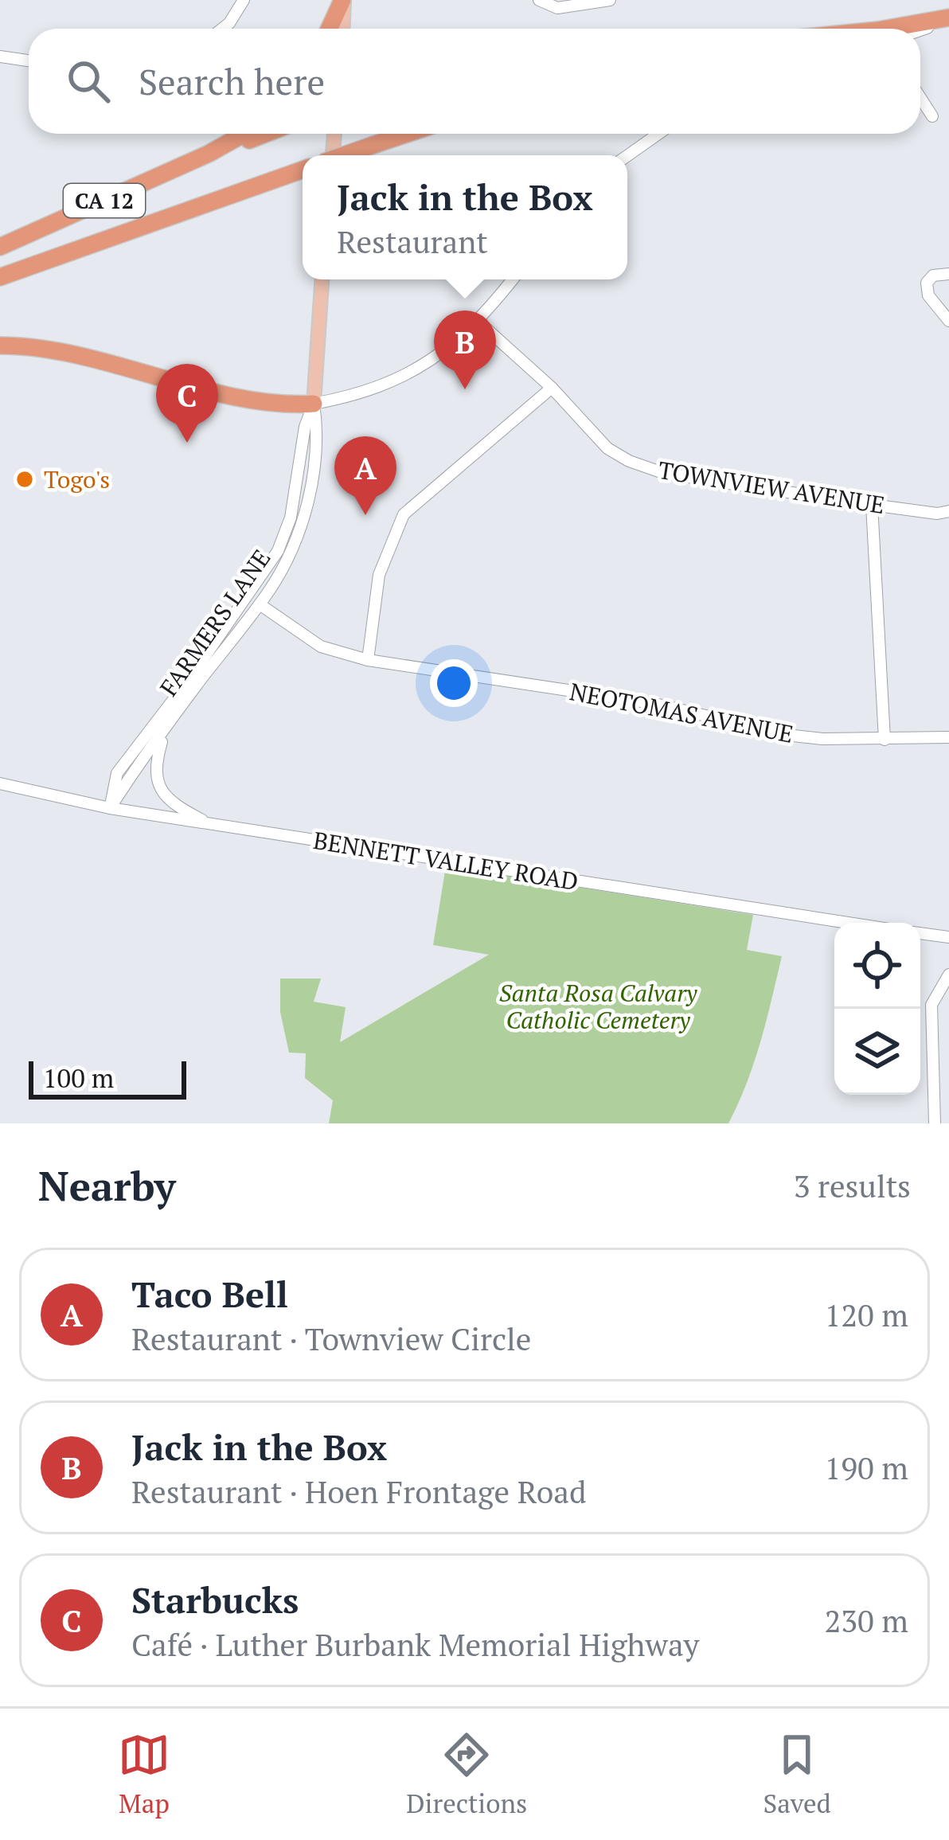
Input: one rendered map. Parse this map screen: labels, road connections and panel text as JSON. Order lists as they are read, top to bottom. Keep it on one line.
{"streets":{"highway":["CA 12"],"main road":["FARMERS LANE"],"street":["TOWNVIEW AVENUE","NEOTOMAS AVENUE","BENNETT VALLEY ROAD"]},"crossings":[["FARMERS LANE","NEOTOMAS AVENUE"],["FARMERS LANE","BENNETT VALLEY ROAD"]],"parks":["Santa Rosa Calvary Catholic Cemetery"],"places":["Togo's"],"scale_bar":"100 m","page":{"search":"Search here","popup":["Jack in the Box","Restaurant"],"pins":["B","C","A"],"scale":"100 m","heading":["Nearby","3 results"],"list":[{"mark":"A","name":"Taco Bell","note":"Restaurant · Townview Circle","value":"120 m"},{"mark":"B","name":"Jack in the Box","note":"Restaurant · Hoen Frontage Road","value":"190 m"},{"mark":"C","name":"Starbucks","note":"Café · Luther Burbank Memorial Highway","value":"230 m"}],"nav":["Map","Directions","Saved"]}}
